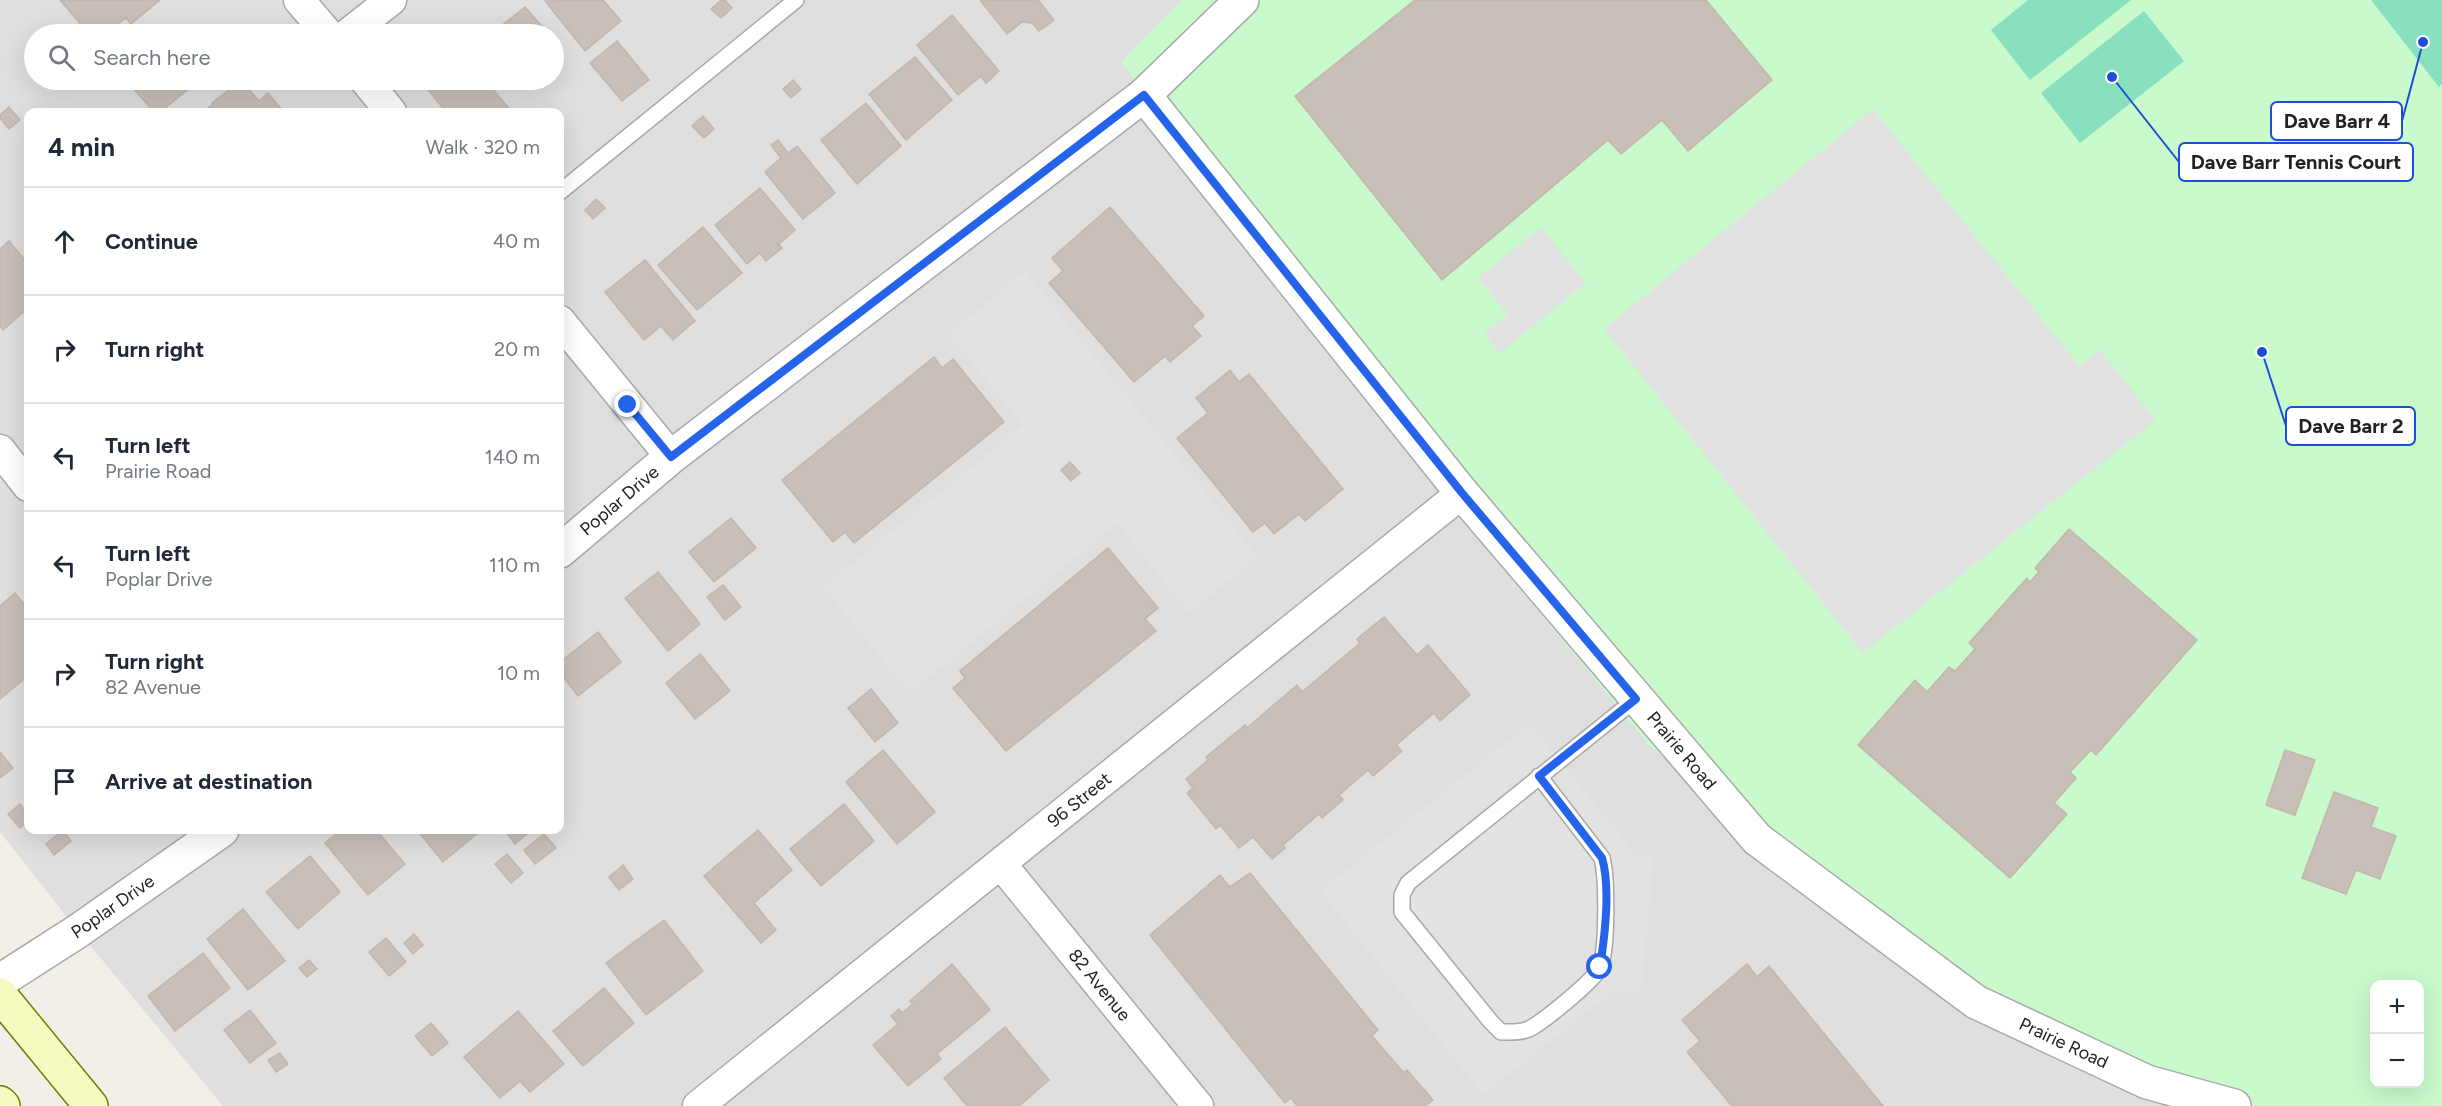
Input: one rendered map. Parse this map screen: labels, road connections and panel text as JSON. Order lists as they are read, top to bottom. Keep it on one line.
{"streets":{"street":["Poplar Drive","Prairie Road","96 Street","82 Avenue"]},"crossings":[["Poplar Drive","Prairie Road"],["Prairie Road","96 Street"],["96 Street","82 Avenue"]],"places":["Dave Barr 4","Dave Barr Tennis Court","Dave Barr 2"],"page":{"search":"Search here","heading":["4 min","Walk · 320 m"],"list":[["Continue","40 m"],["Turn right","20 m"],["Turn left","Prairie Road","140 m"],["Turn left","Poplar Drive","110 m"],["Turn right","82 Avenue","10 m"],"Arrive at destination"],"map_buttons":["+","−"]}}
